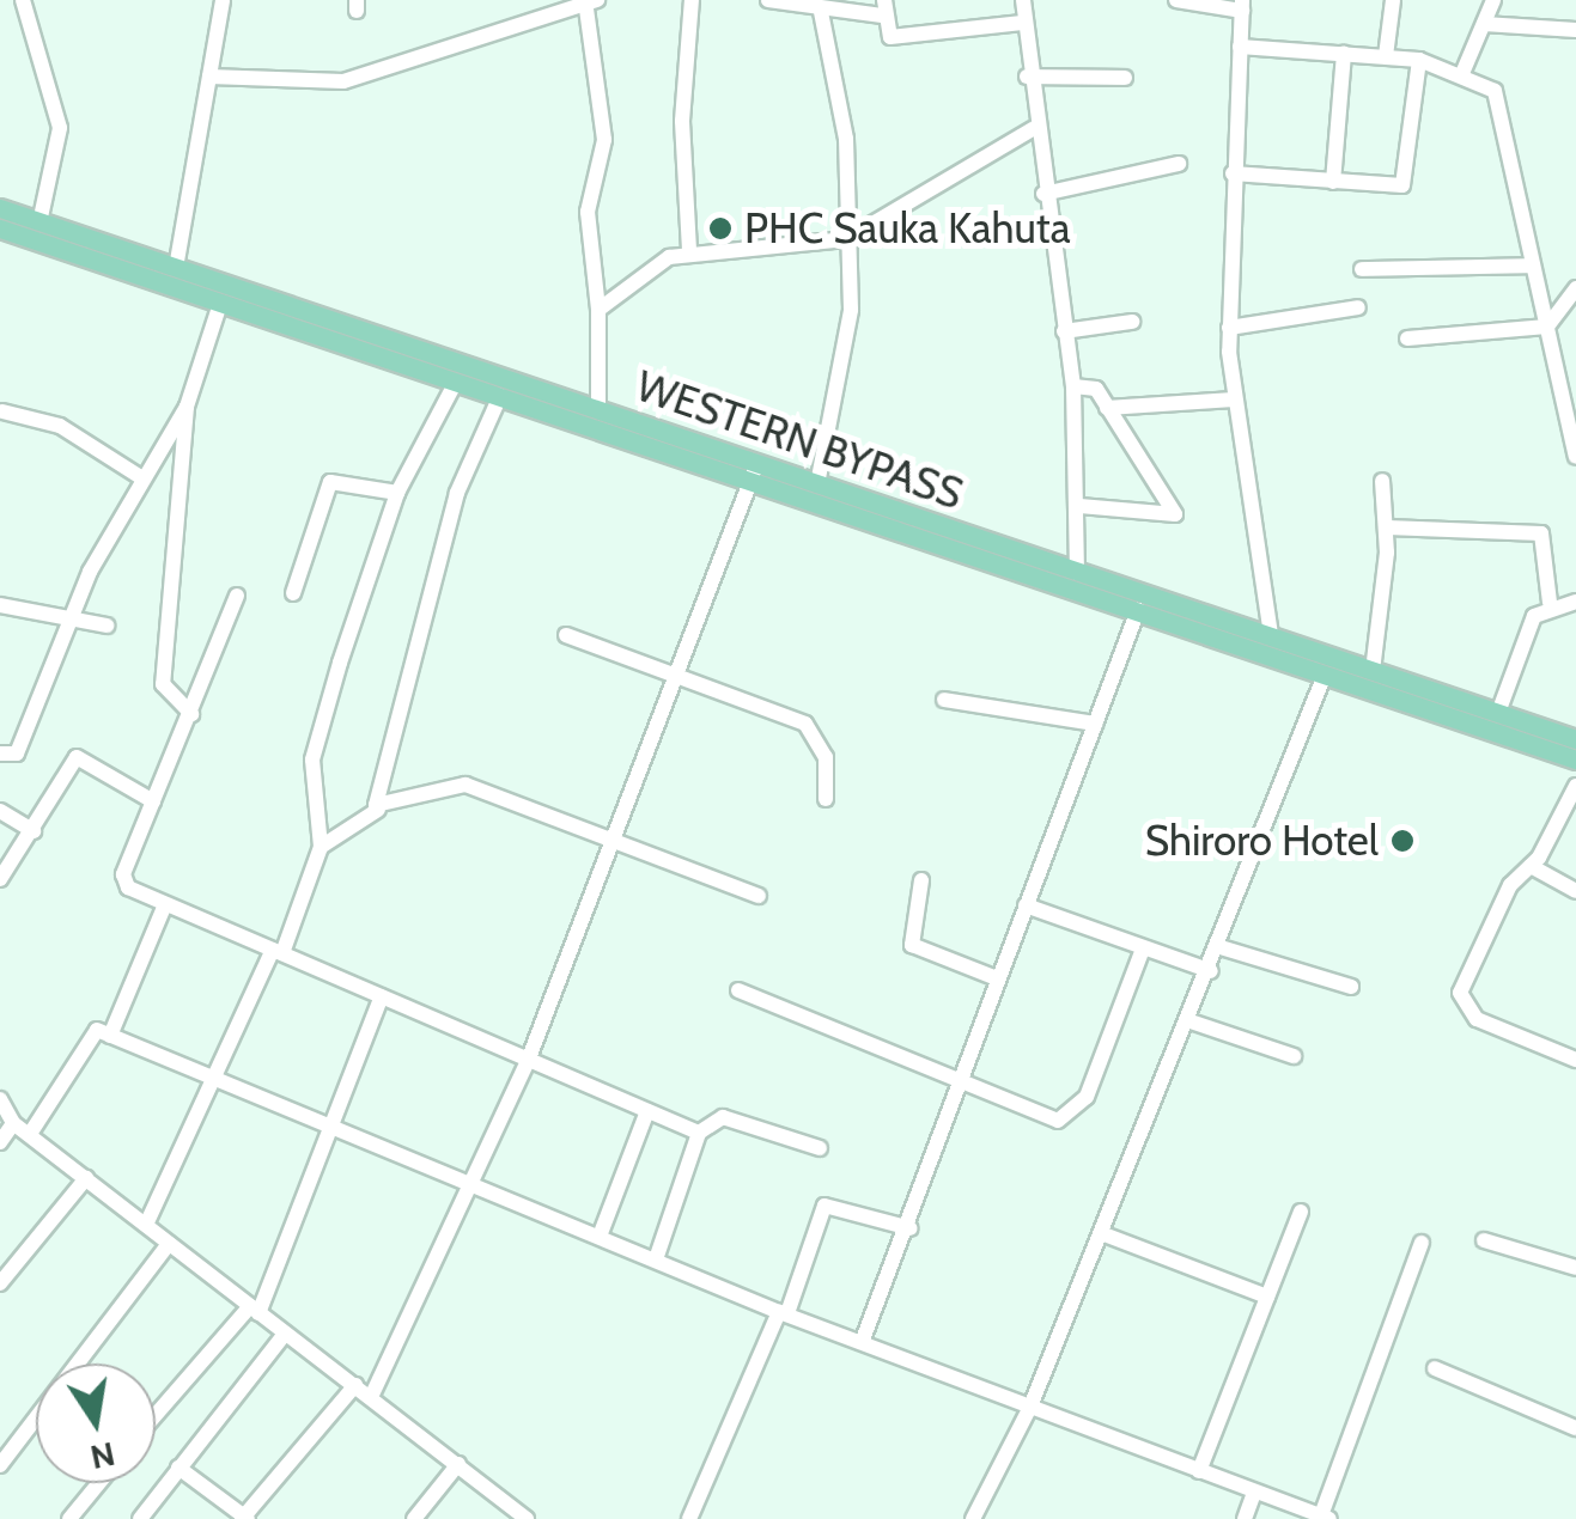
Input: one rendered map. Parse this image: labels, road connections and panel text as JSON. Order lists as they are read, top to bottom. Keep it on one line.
{"streets":{"main road":["WESTERN BYPASS"]},"places":["PHC Sauka Kahuta","Shiroro Hotel"],"north":"bottom"}
